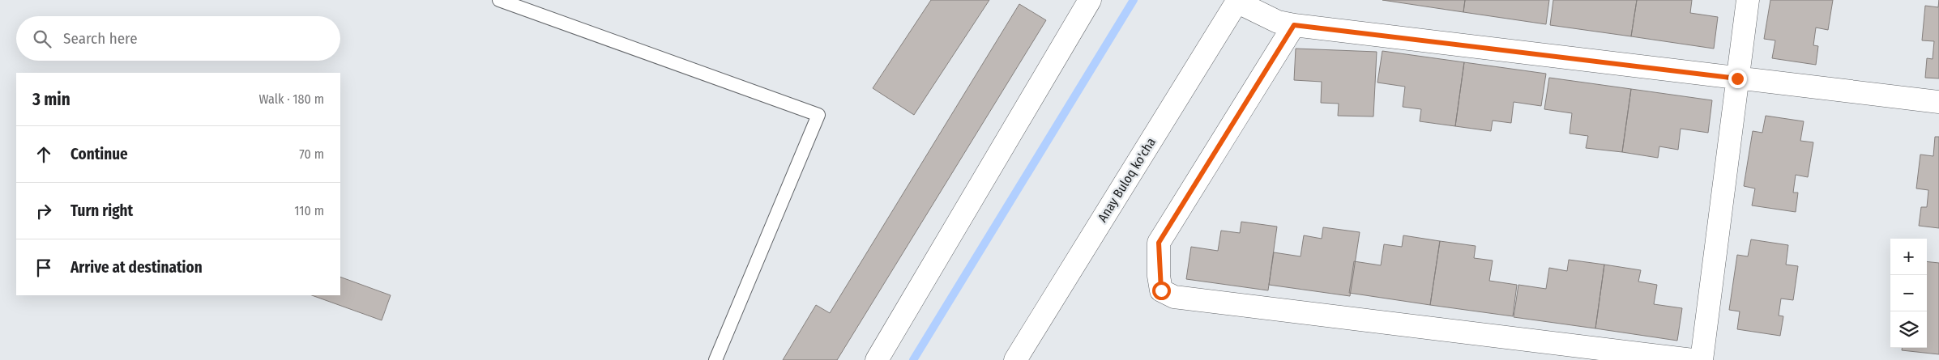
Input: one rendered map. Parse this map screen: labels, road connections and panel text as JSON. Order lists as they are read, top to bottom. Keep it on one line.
{"streets":{"street":["Anay Buloq ko'cha"]},"page":{"search":"Search here","heading":["3 min","Walk · 180 m"],"list":[["Continue","70 m"],["Turn right","110 m"],"Arrive at destination"],"map_buttons":["+","−"]}}
